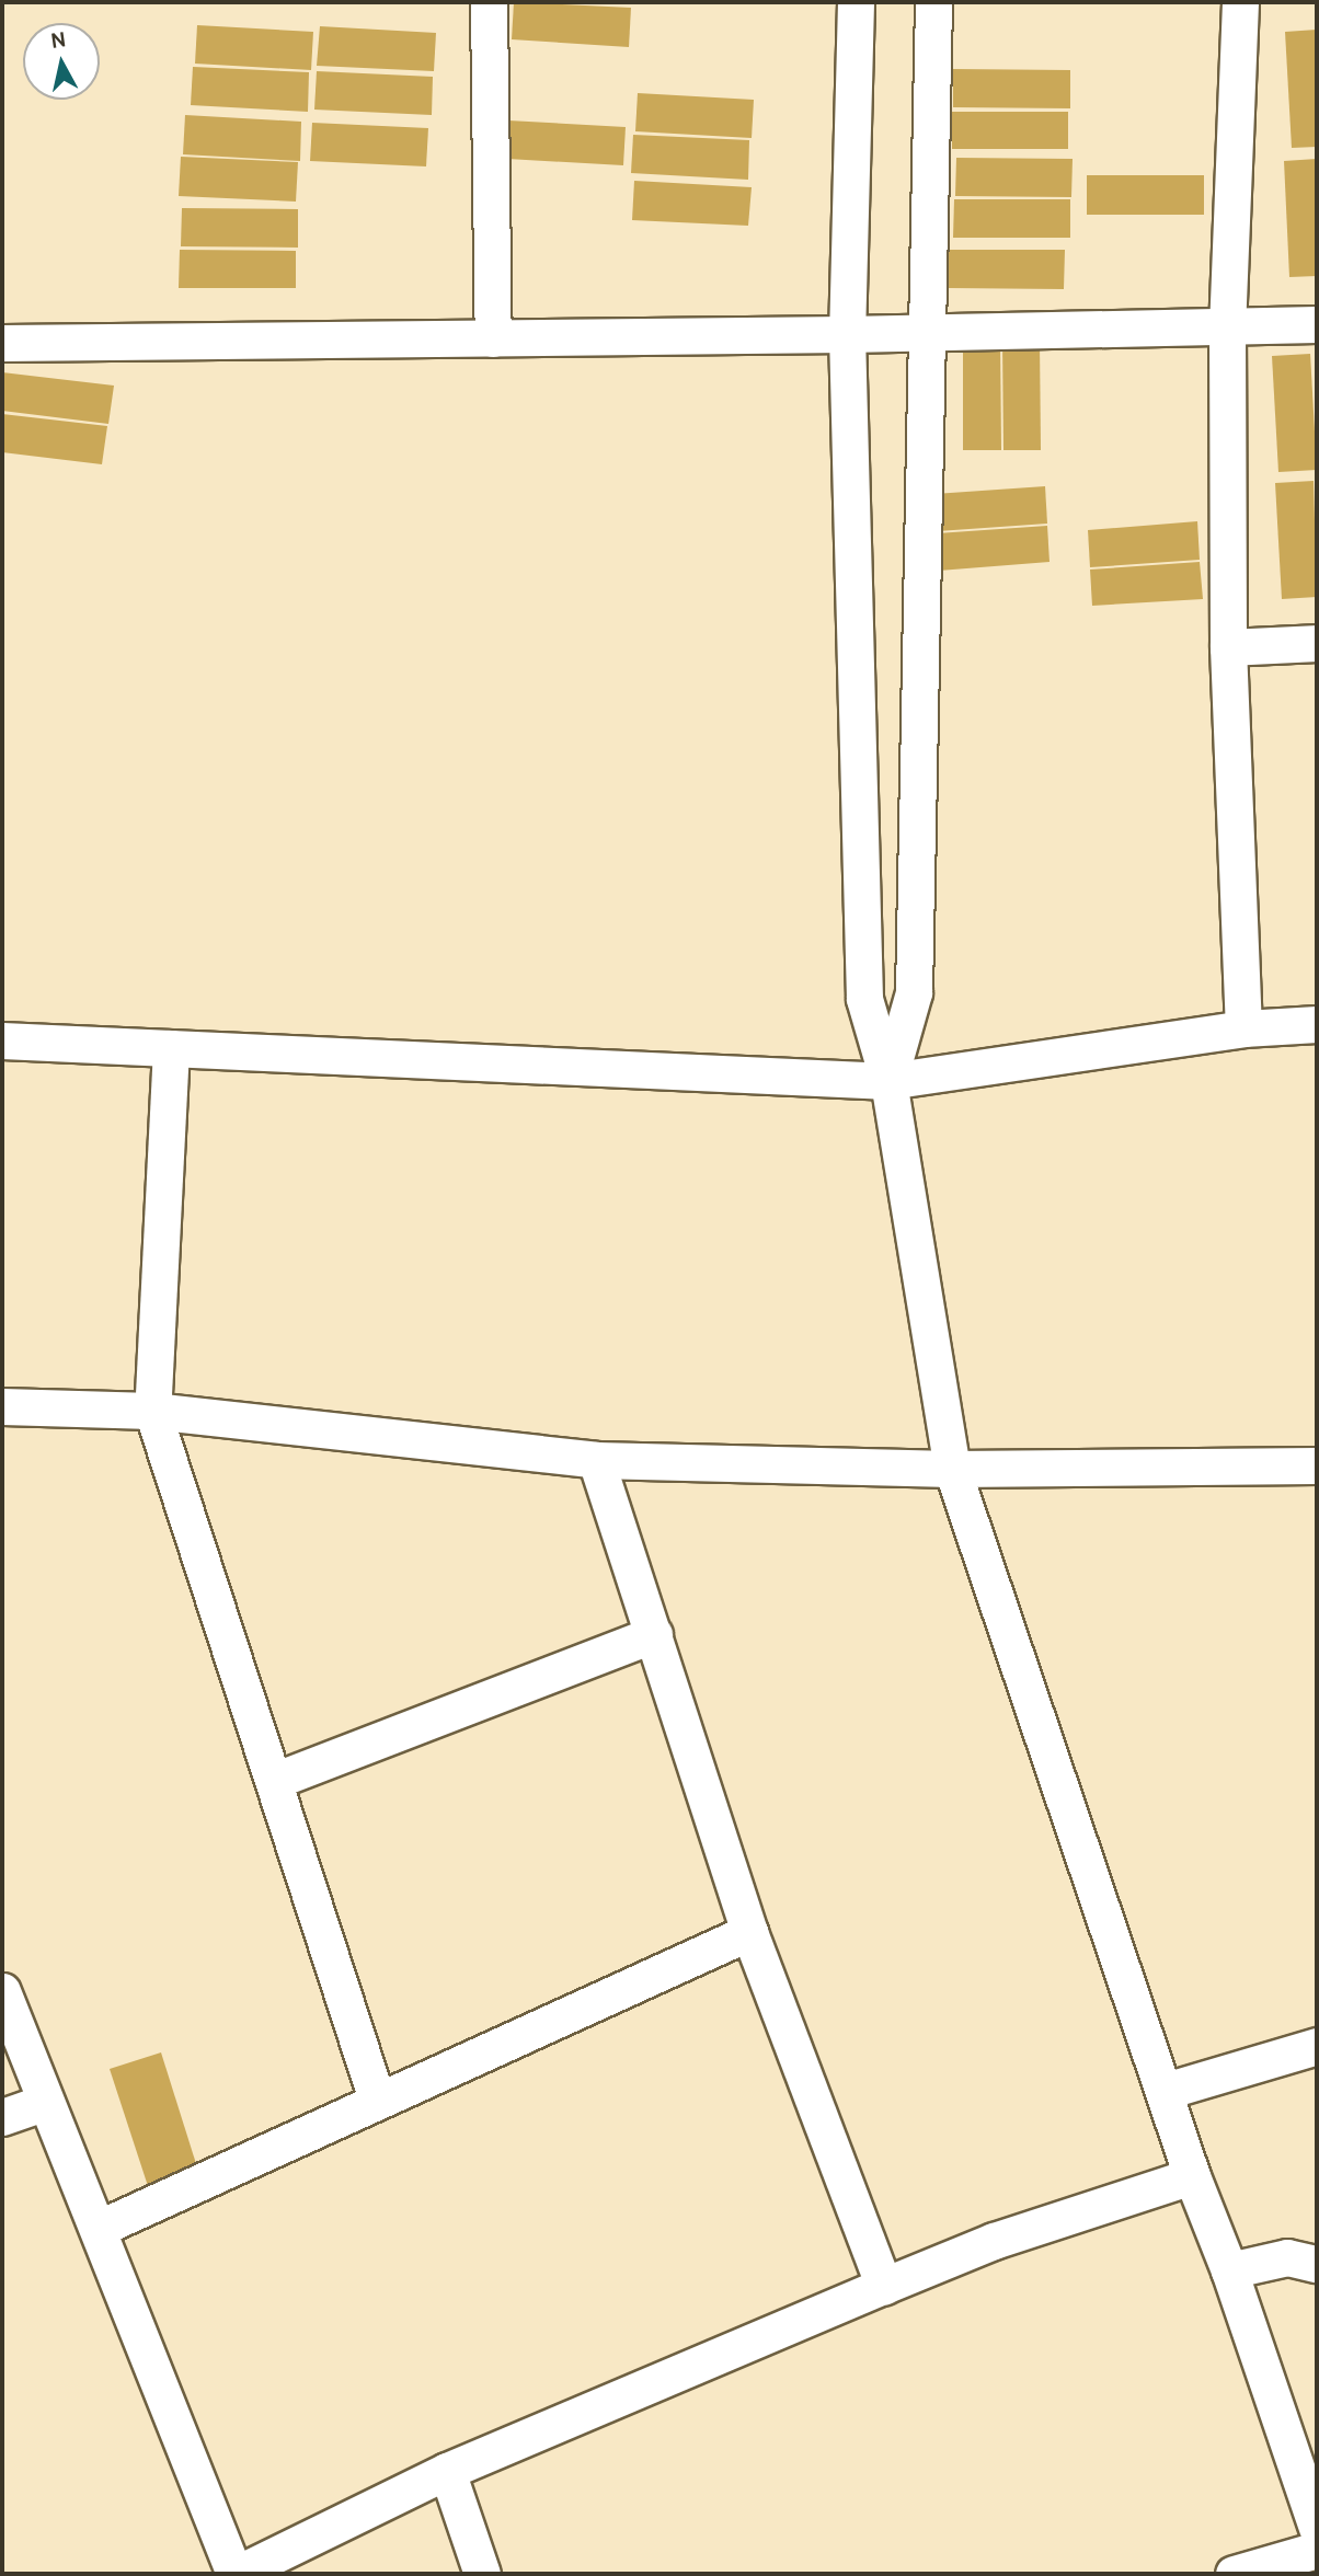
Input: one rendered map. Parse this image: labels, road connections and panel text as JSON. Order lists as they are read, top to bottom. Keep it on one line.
{"north":"top"}
